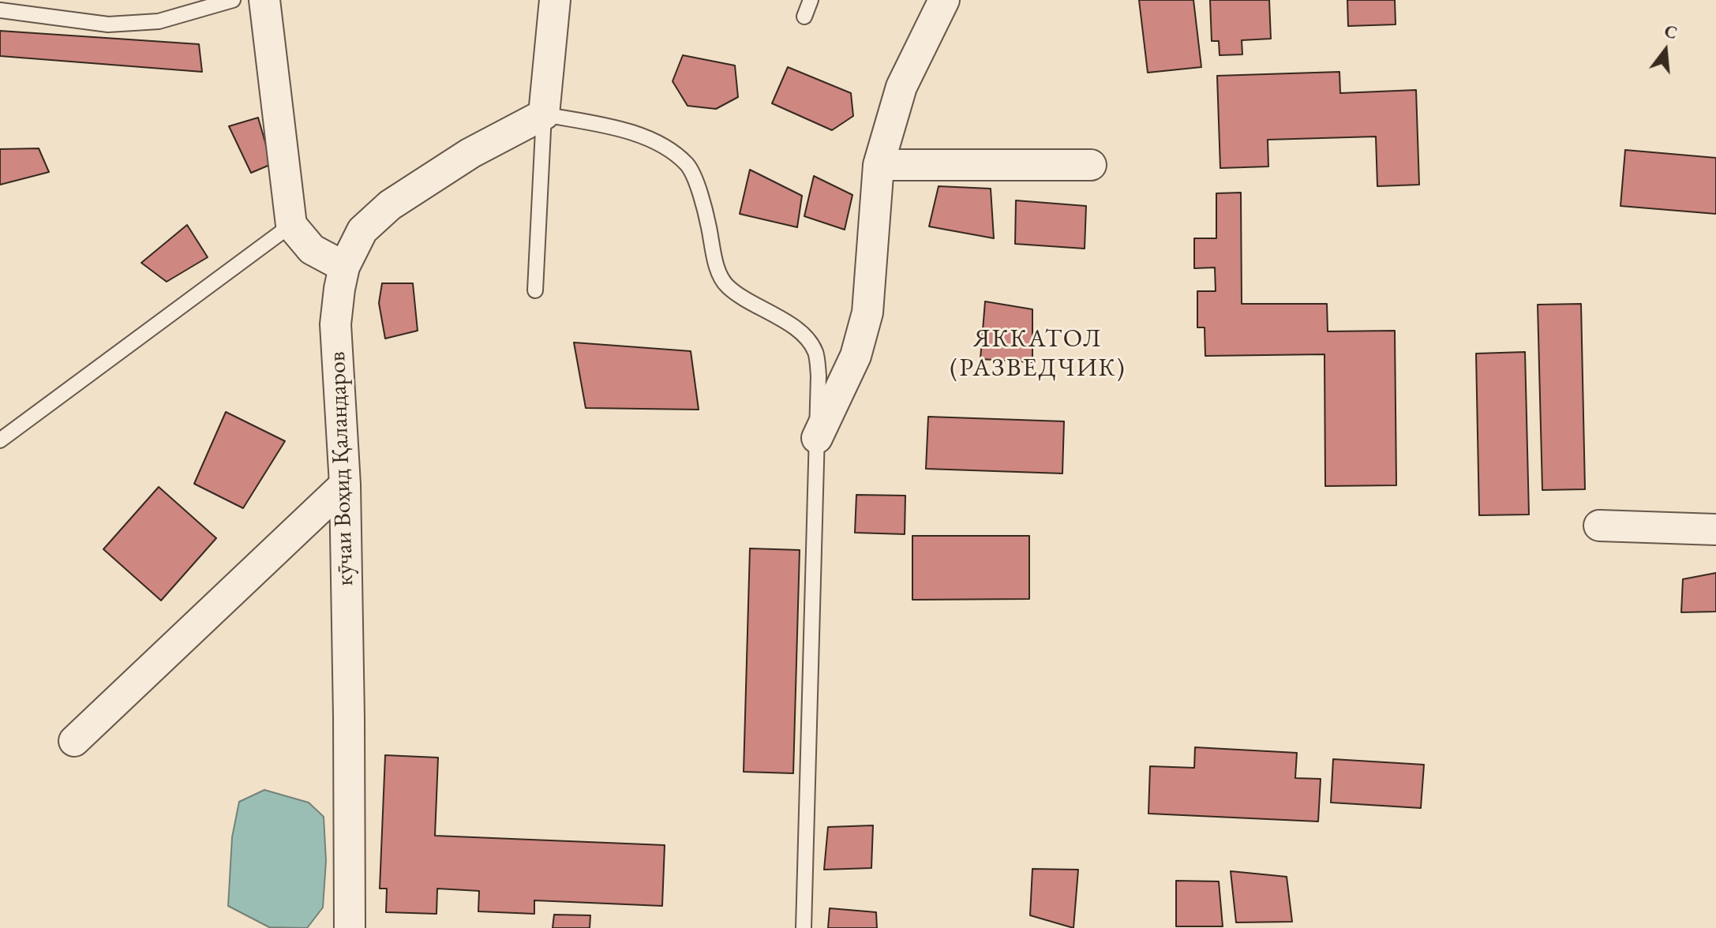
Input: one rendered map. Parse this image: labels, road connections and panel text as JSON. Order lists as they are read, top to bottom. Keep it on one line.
{"streets":{"street":["кӯчаи Воҳид Қаландаров"]},"districts":["ЯККАТОЛ (РАЗВЕДЧИК)"],"north":"top"}
